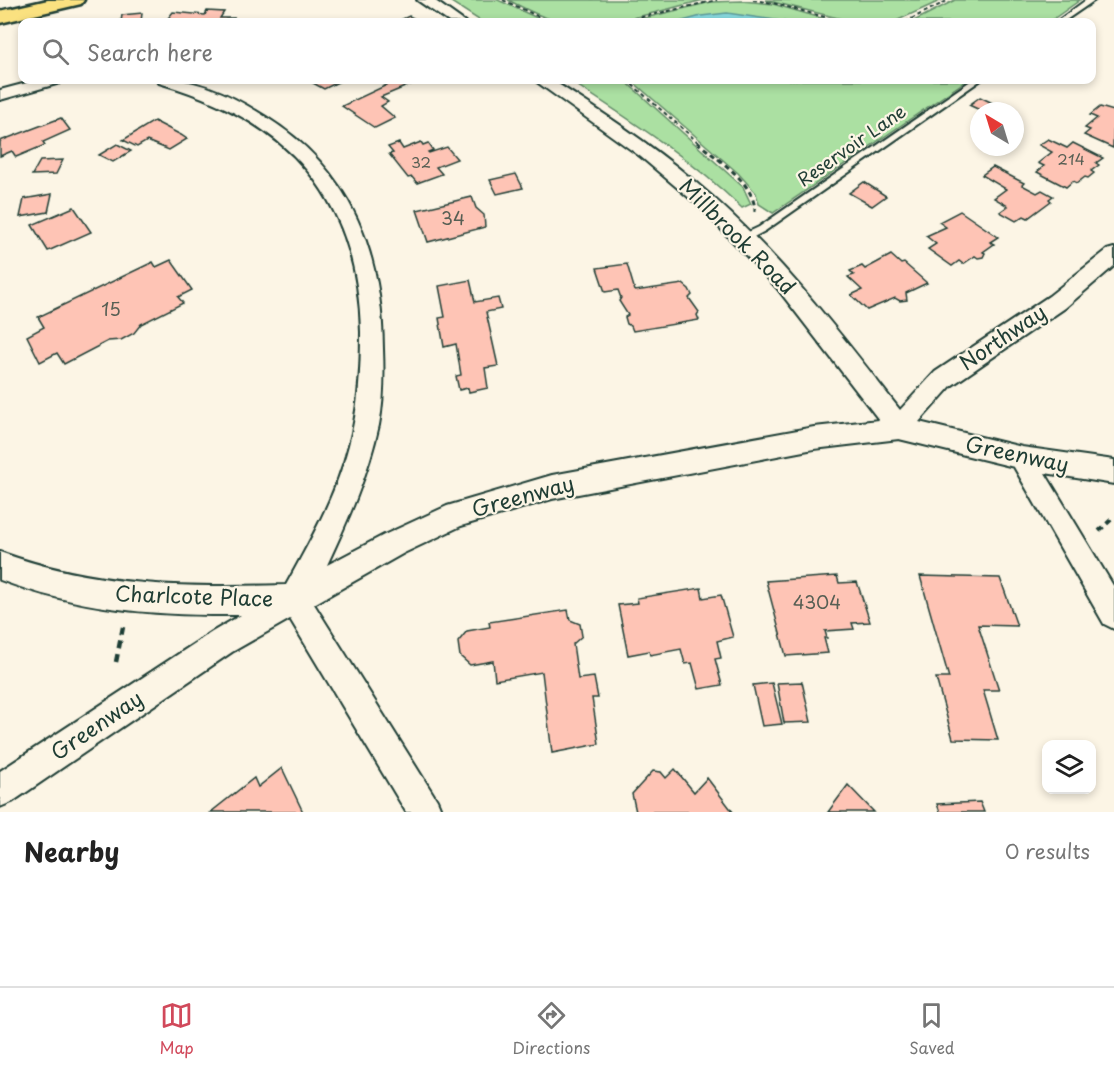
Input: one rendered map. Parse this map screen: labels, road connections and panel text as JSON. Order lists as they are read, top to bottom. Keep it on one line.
{"streets":{"street":["Millbrook Road","Northway","Greenway","Charlcote Place"],"lane":["Reservoir Lane"]},"crossings":[["Reservoir Lane","Millbrook Road"],["Millbrook Road","Northway"],["Millbrook Road","Greenway"],["Northway","Greenway"],["Greenway","Charlcote Place"]],"house_numbers":["214","32","34","15","4304"],"north":"top left","page":{"search":"Search here","heading":["Nearby","0 results"],"nav":["Map","Directions","Saved"]}}
